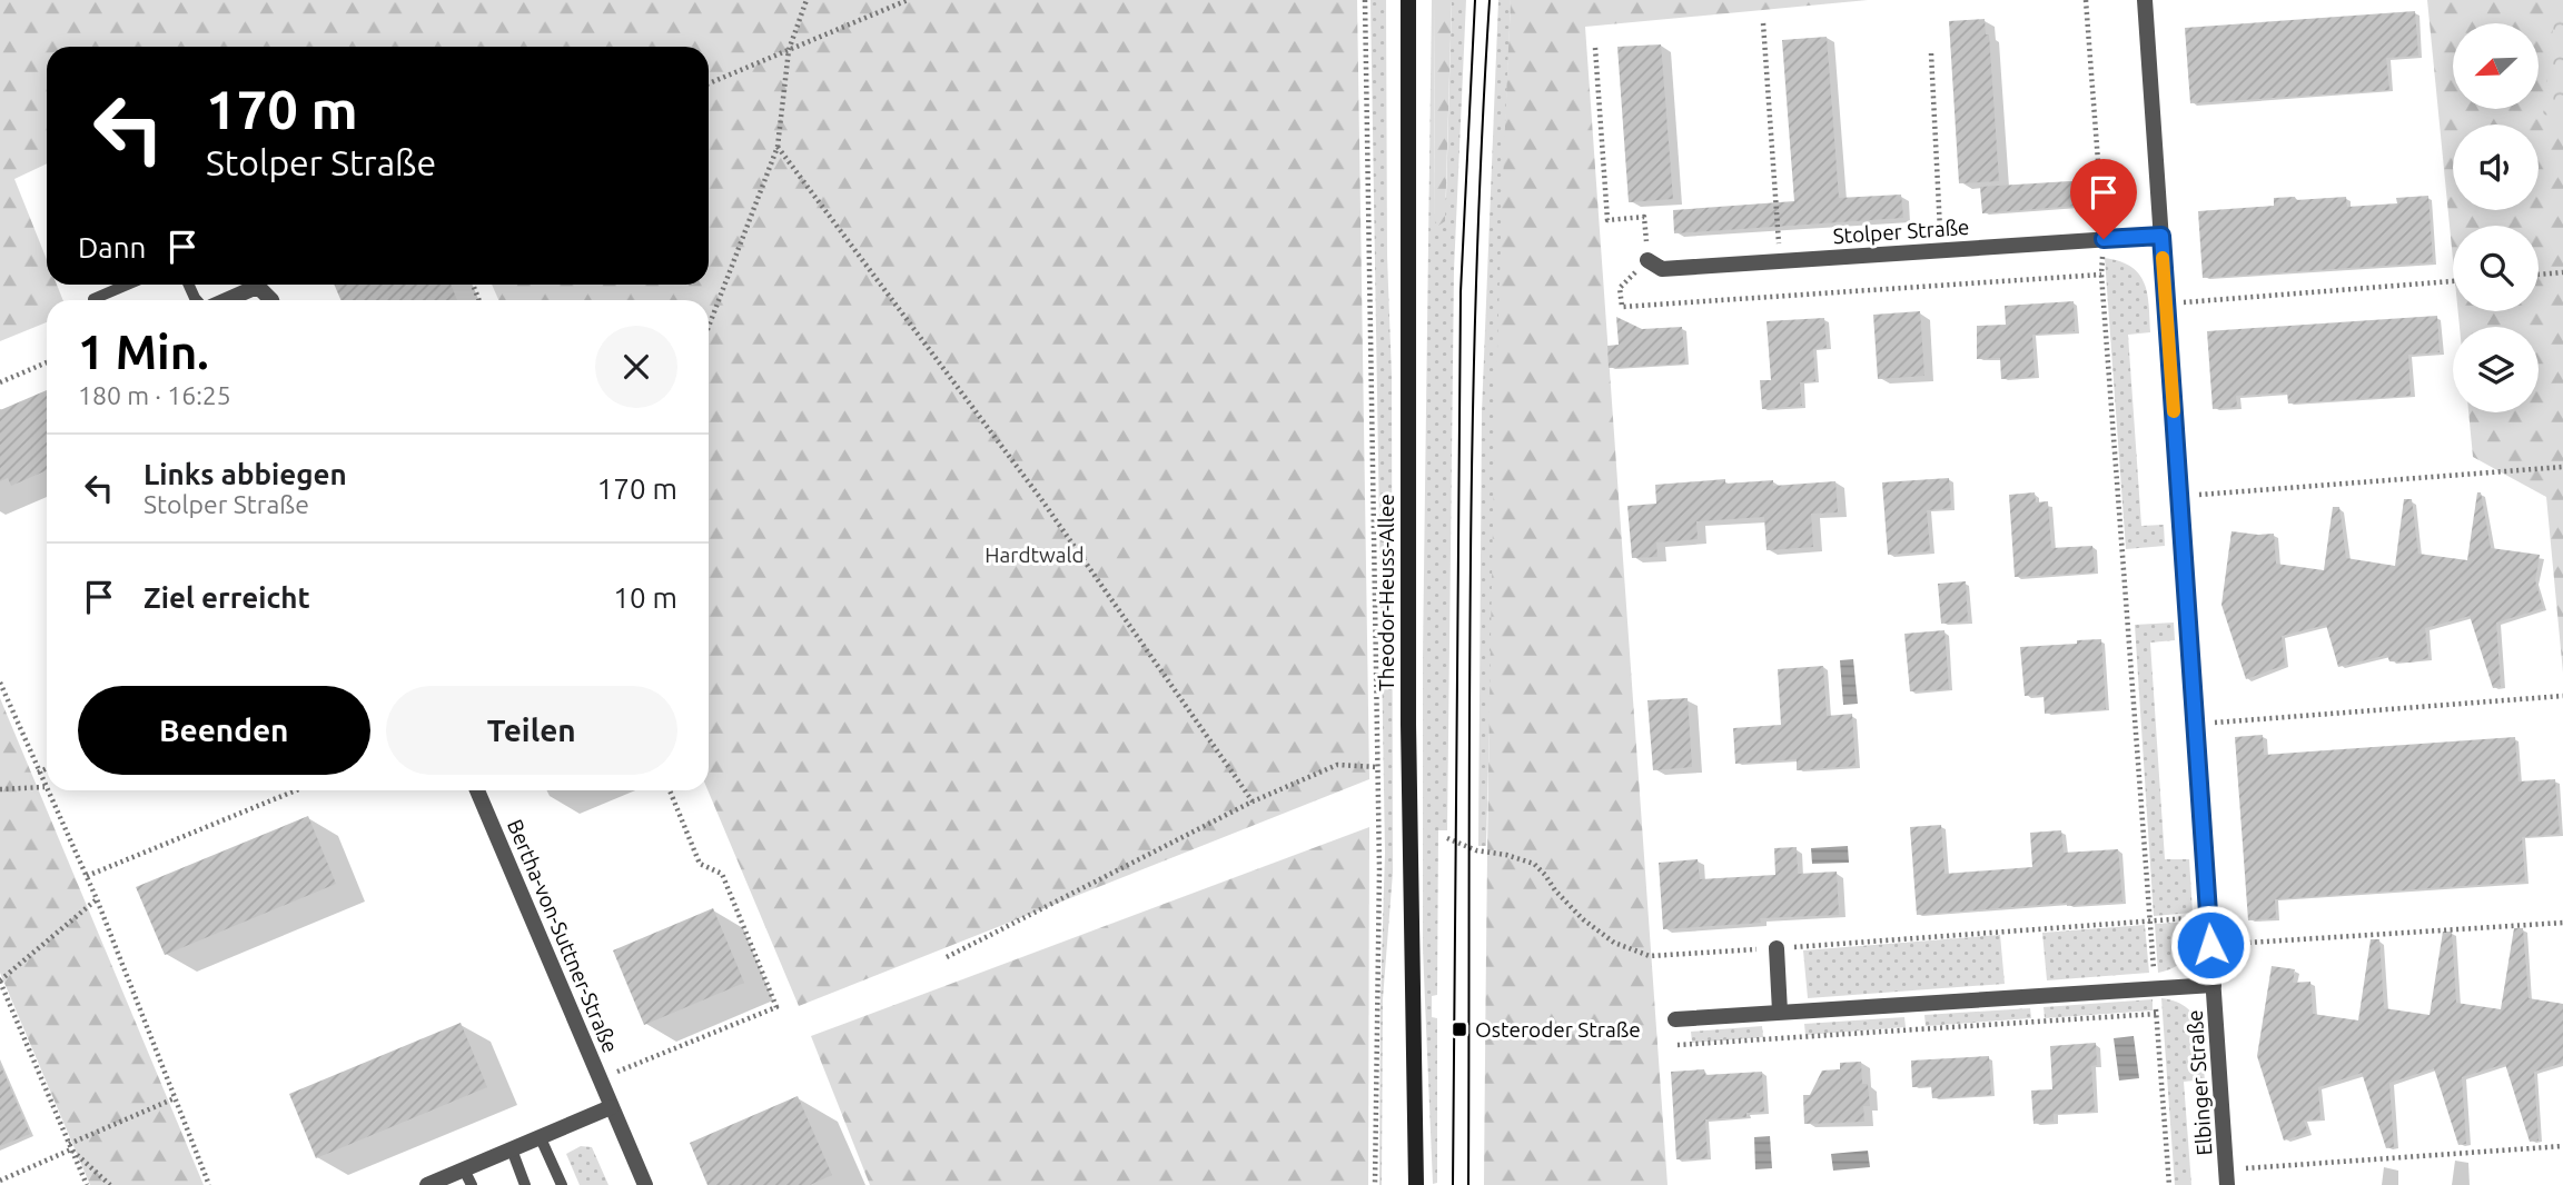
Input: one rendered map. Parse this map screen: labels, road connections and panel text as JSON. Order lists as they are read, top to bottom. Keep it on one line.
{"streets":{"main road":["Theodor-Heuss-Allee"],"street":["Stolper Straße","Bertha-von-Suttner-Straße","Elbinger Straße"]},"crossings":[["Stolper Straße","Elbinger Straße"]],"parks":["Hardtwald"],"places":{"transit":["Osteroder Straße"]},"north":"bottom left","page":{"turn":["170 m","Stolper Straße"],"then":"Dann","heading":["1 Min.","180 m · 16:25"],"list":[{"name":"Links abbiegen","note":"Stolper Straße","value":"170 m"},{"name":"Ziel erreicht","value":"10 m"}],"buttons":["Beenden","Teilen"]}}
